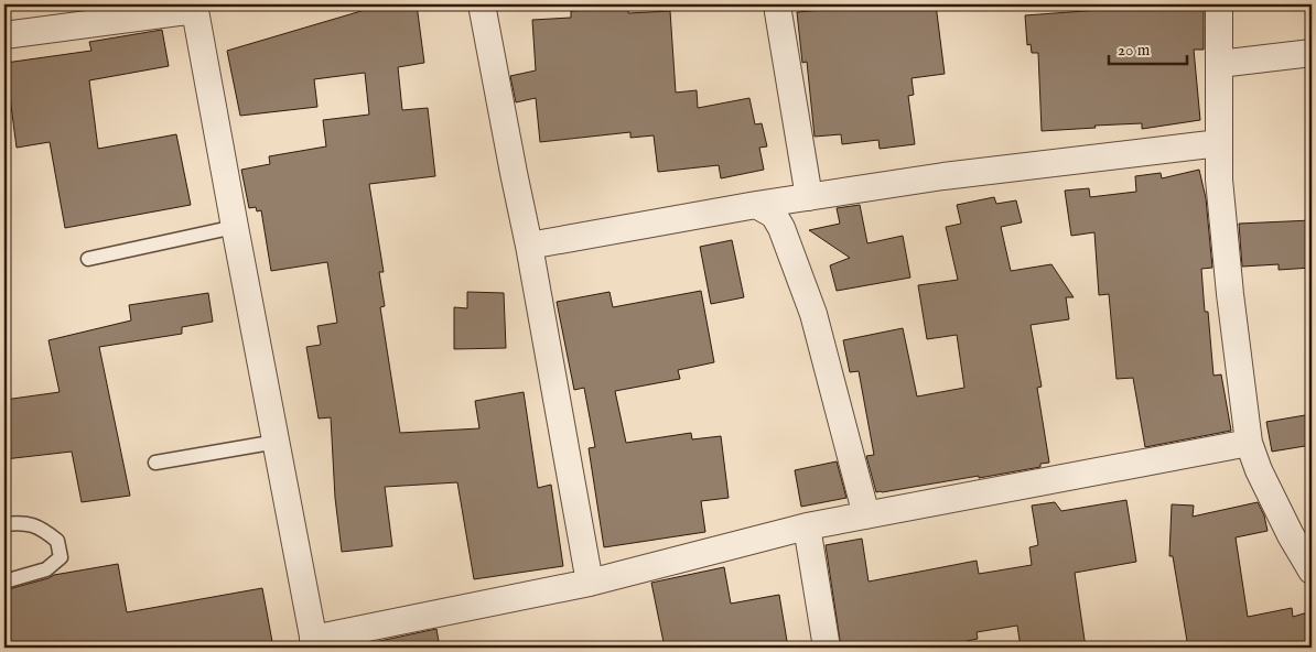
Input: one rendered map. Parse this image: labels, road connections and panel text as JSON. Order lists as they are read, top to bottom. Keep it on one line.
{"scale_bar":"20 m"}
